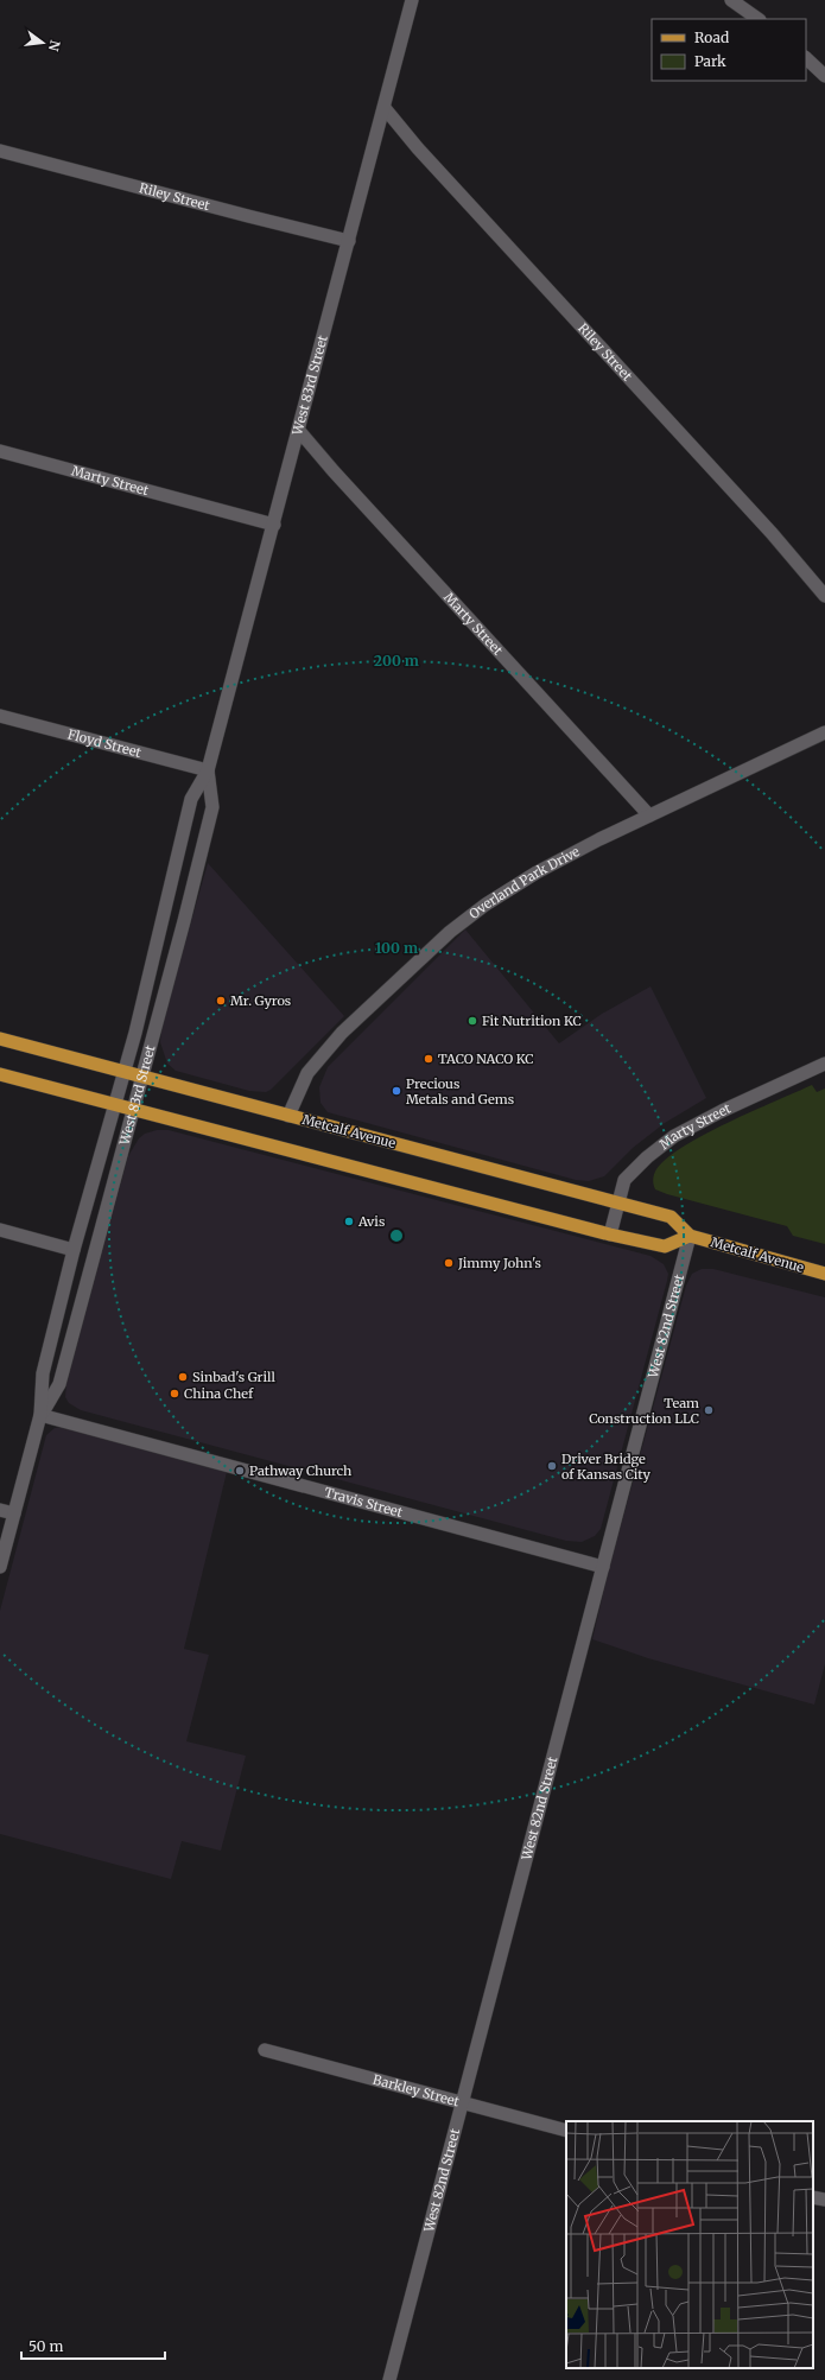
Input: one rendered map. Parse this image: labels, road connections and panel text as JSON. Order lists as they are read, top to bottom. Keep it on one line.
{"streets":{"main road":["Metcalf Avenue"],"street":["Riley Street","West 83rd Street","Marty Street","Floyd Street","Overland Park Drive","West 82nd Street","Travis Street","Barkley Street"]},"crossings":[["Riley Street","West 83rd Street"],["West 83rd Street","Marty Street"],["West 83rd Street","Floyd Street"],["West 83rd Street","Metcalf Avenue"],["West 83rd Street","Travis Street"],["Marty Street","Overland Park Drive"],["Marty Street","Metcalf Avenue"],["Overland Park Drive","Metcalf Avenue"],["Metcalf Avenue","West 82nd Street"],["West 82nd Street","Travis Street"],["West 82nd Street","Barkley Street"]],"places":["Mr. Gyros","Fit Nutrition KC","TACO NACO KC","Precious Metals and Gems","Avis","Jimmy John's","Sinbad's Grill","China Chef","Team Construction LLC","Driver Bridge of Kansas City","Pathway Church"],"legend":["Road","Park"],"scale_bar":"50 m","north":"right","rings":["200 m","100 m"]}
